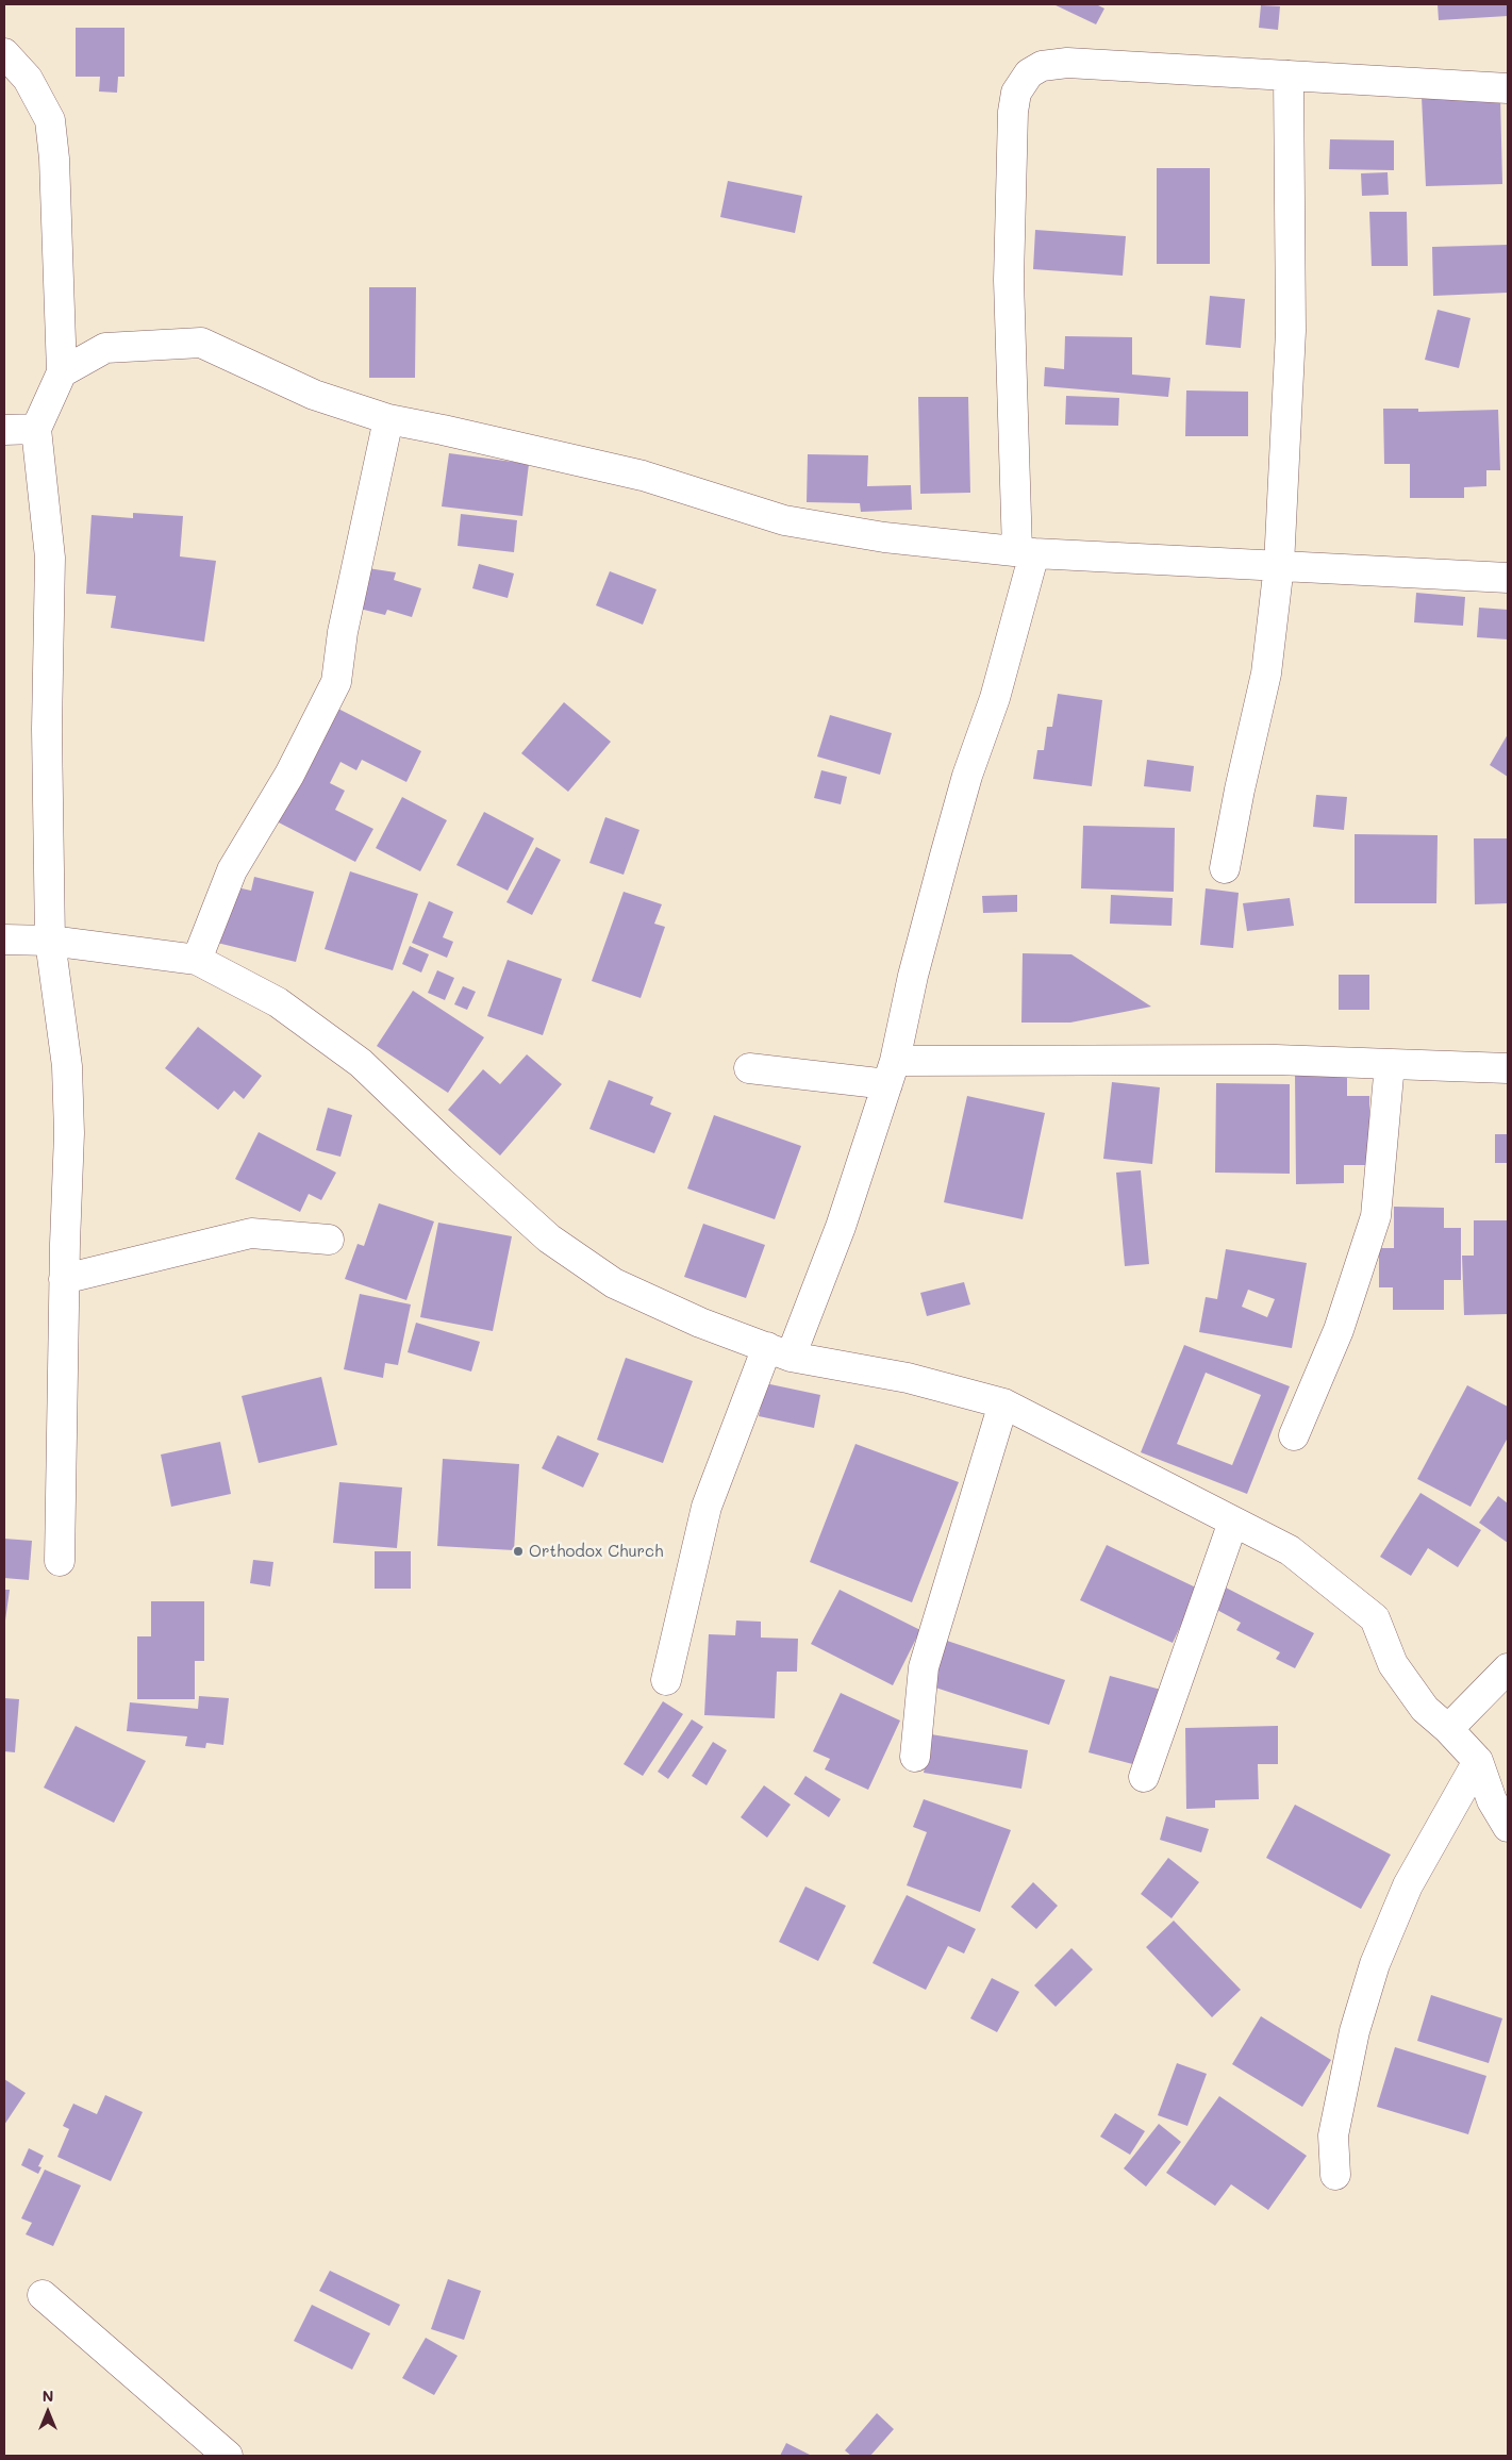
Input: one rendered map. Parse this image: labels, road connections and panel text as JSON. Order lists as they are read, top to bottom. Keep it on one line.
{"places":["Orthodox Church"],"north":"top"}
